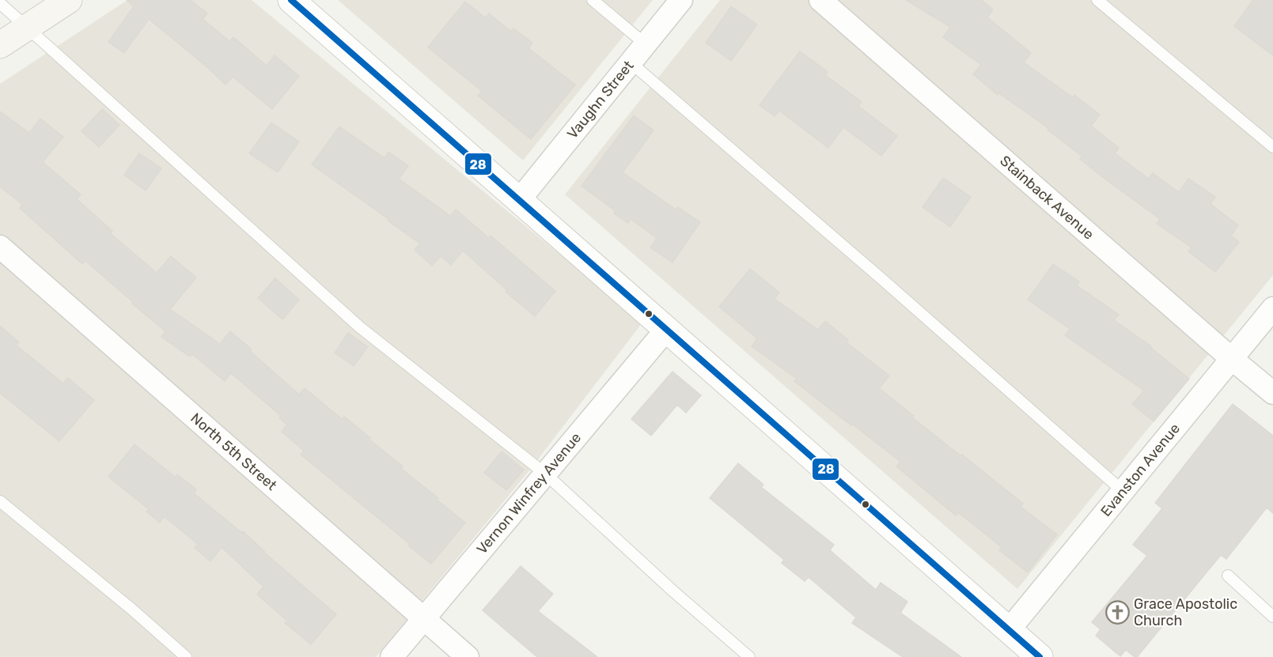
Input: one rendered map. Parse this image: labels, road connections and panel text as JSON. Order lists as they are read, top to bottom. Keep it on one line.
{"streets":{"street":["Vaughn Street","Stainback Avenue","North 5th Street","Evanston Avenue","Vernon Winfrey Avenue"]},"crossings":[["Stainback Avenue","Evanston Avenue"],["North 5th Street","Vernon Winfrey Avenue"]],"places":{"church":["Grace Apostolic Church"]},"lines":["transit line 28"]}
